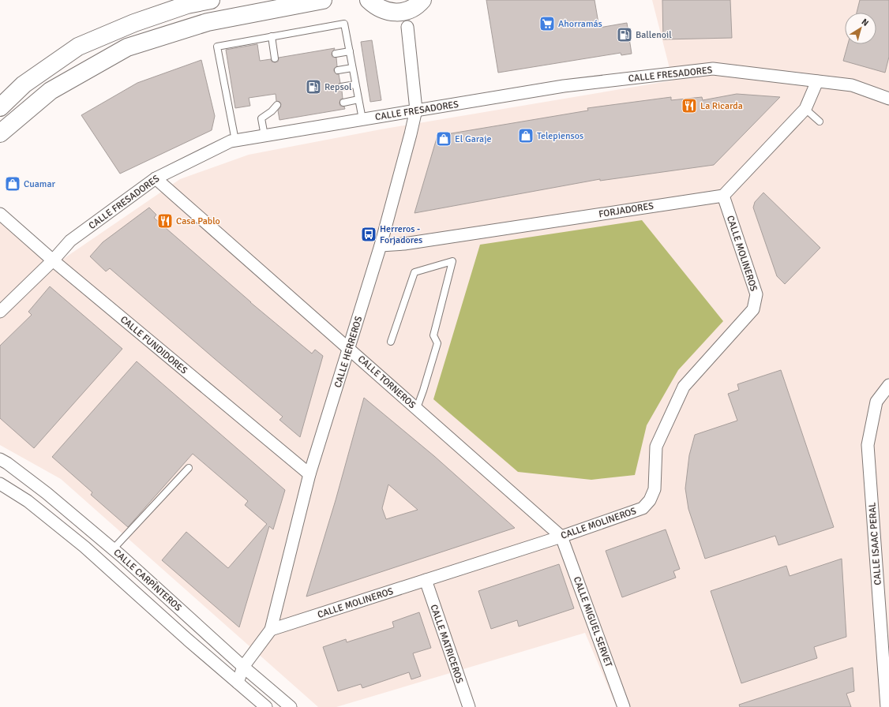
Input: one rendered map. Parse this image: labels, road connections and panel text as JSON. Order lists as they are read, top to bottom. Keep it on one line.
{"streets":{"street":["CALLE FRESADORES","FORJADORES","CALLE MOLINEROS","CALLE FUNDIDORES","CALLE HERREROS","CALLE TORNEROS","CALLE ISAAC PERAL","CALLE CARPÌNTEROS","CALLE MIGUEL SERVET","CALLE MATRICEROS"]},"crossings":[["CALLE FRESADORES","CALLE FUNDIDORES"],["CALLE FRESADORES","CALLE HERREROS"],["CALLE FRESADORES","CALLE TORNEROS"],["FORJADORES","CALLE MOLINEROS"],["FORJADORES","CALLE HERREROS"],["CALLE MOLINEROS","CALLE HERREROS"],["CALLE MOLINEROS","CALLE TORNEROS"],["CALLE MOLINEROS","CALLE MIGUEL SERVET"],["CALLE MOLINEROS","CALLE MATRICEROS"],["CALLE FUNDIDORES","CALLE HERREROS"],["CALLE HERREROS","CALLE TORNEROS"],["CALLE HERREROS","CALLE CARPÌNTEROS"],["CALLE TORNEROS","CALLE MIGUEL SERVET"]],"places":{"supermarket":["Ahorramás"],"fuel station":["Ballenoil","Repsol"],"restaurant":["La Ricarda","Casa Pablo"],"shop":["Telepiensos","El Garaje","Cuamar"],"bus stop":["Herreros - Forjadores"]},"north":"top right"}
